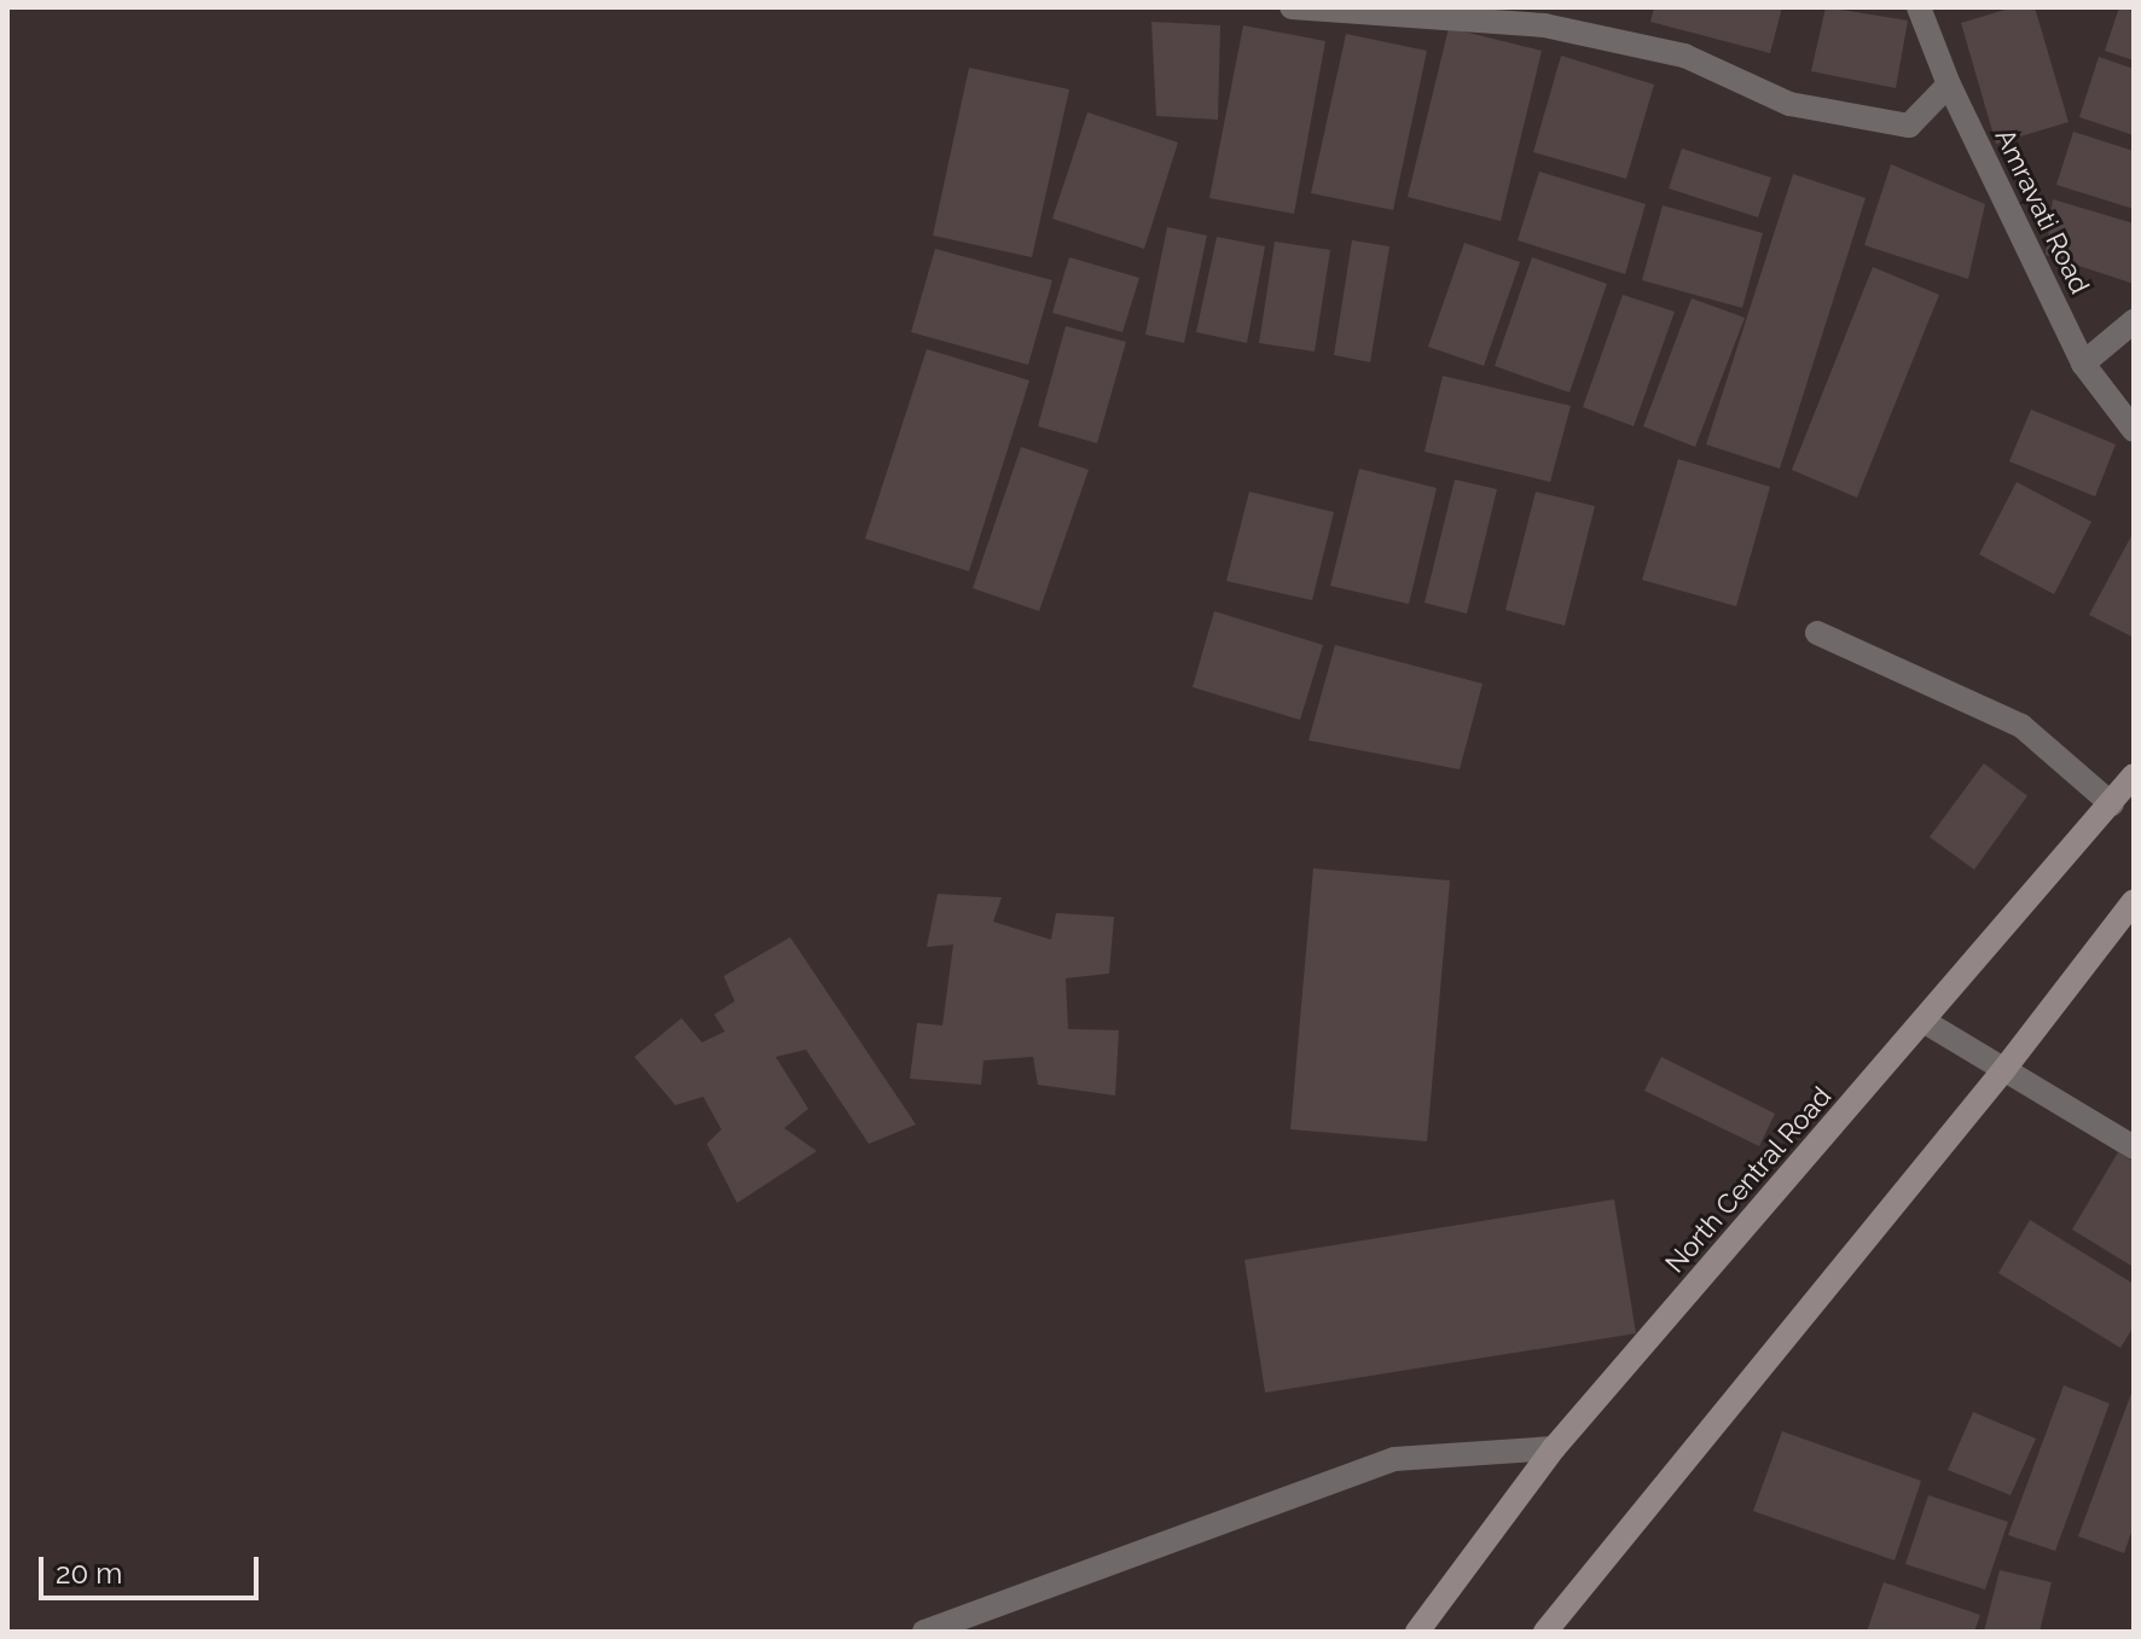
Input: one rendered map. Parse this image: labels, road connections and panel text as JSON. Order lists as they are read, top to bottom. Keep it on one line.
{"streets":{"main road":["North Central Road"],"street":["Amravati Road"]},"scale_bar":"20 m"}
